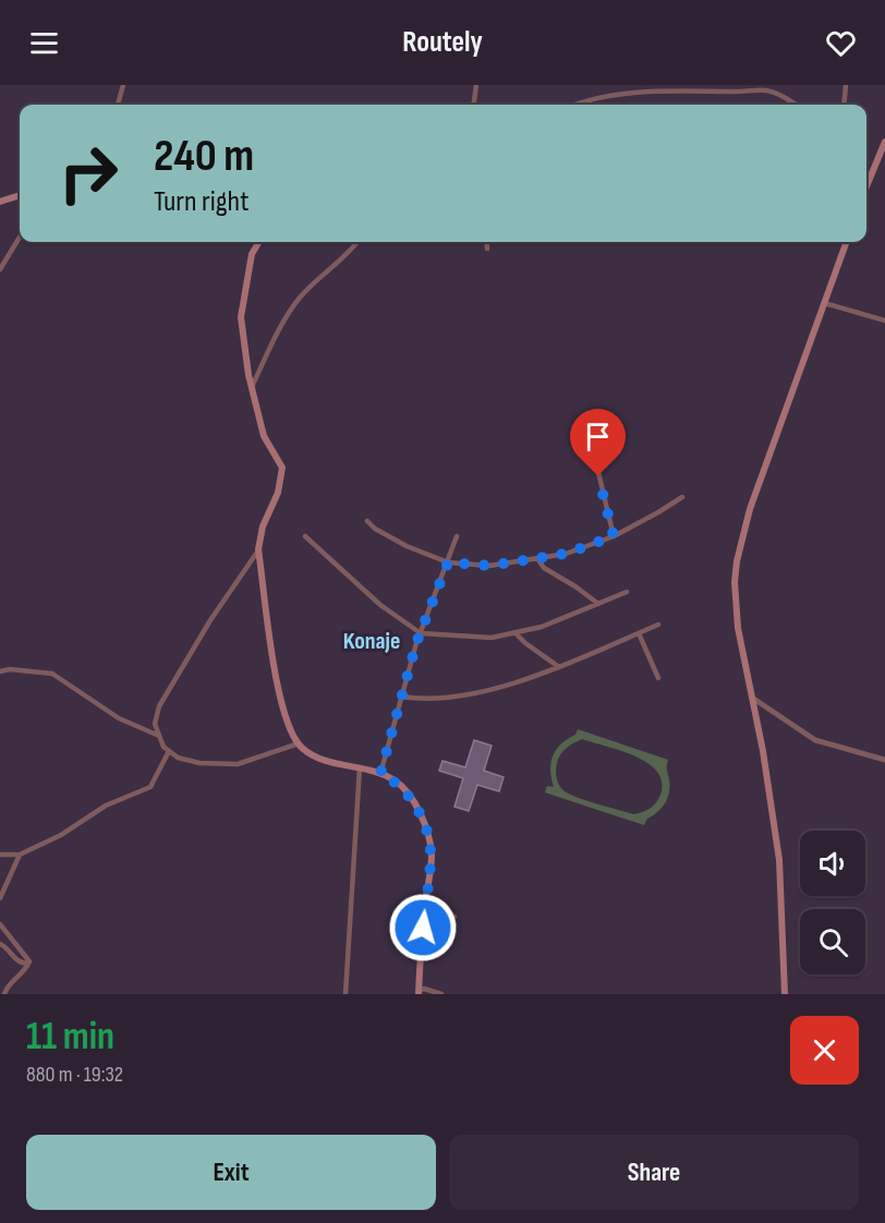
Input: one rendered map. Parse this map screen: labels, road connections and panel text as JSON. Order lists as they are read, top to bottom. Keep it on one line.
{"districts":["Konaje"],"page":{"header":"Routely","turn":["240 m","Turn right"],"heading":["11 min","880 m · 19:32"],"buttons":["Exit","Share"]}}
